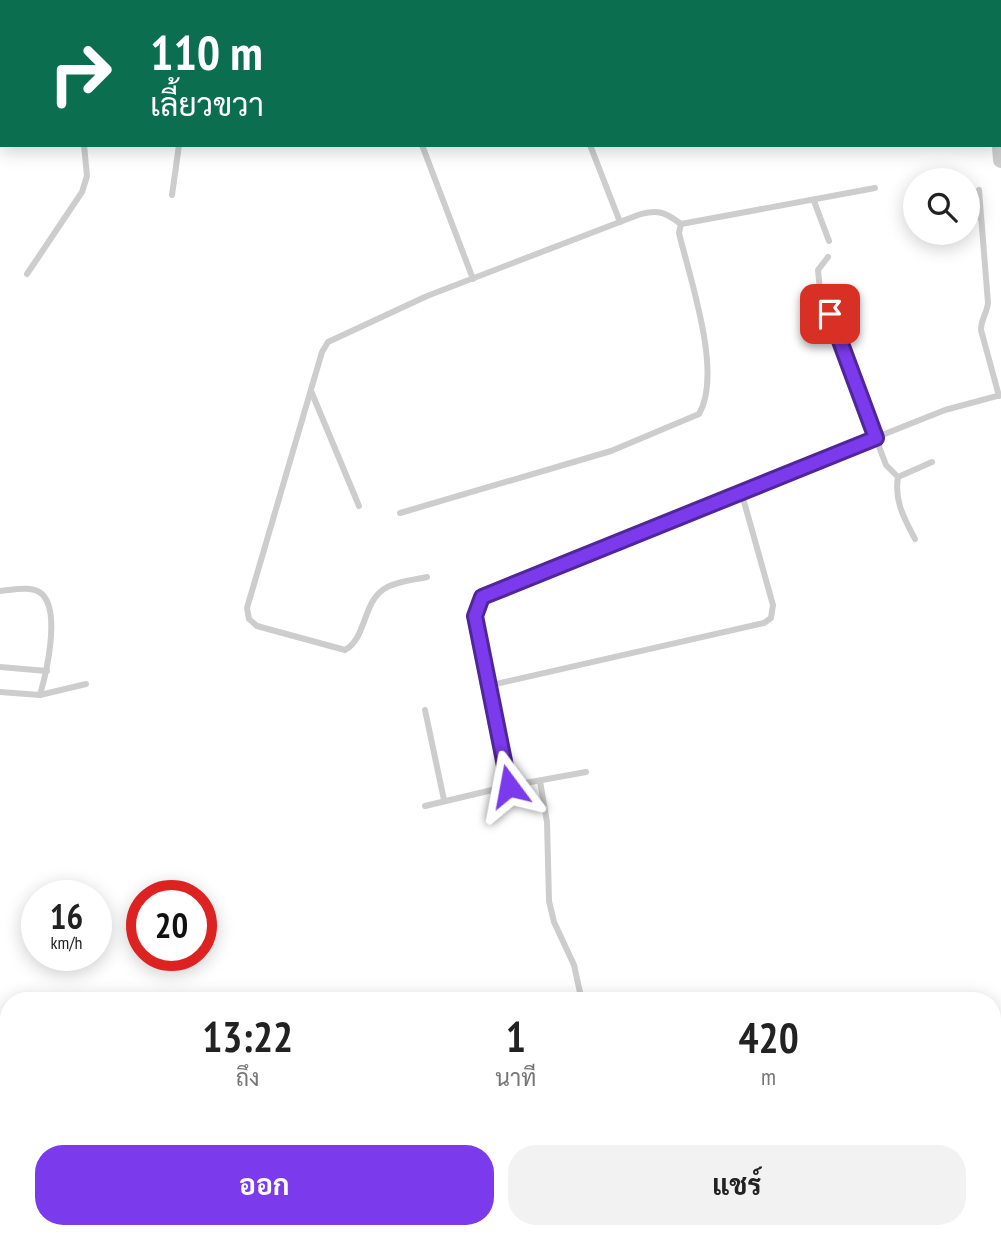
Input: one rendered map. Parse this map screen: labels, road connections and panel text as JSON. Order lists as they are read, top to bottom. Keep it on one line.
{"page":{"turn":["110 m","เลี้ยวขวา"],"speed":"16 km/h","limit":"20","eta":["13:22","ถึง","1","นาที","420","m"],"buttons":["ออก","แชร์"]}}
